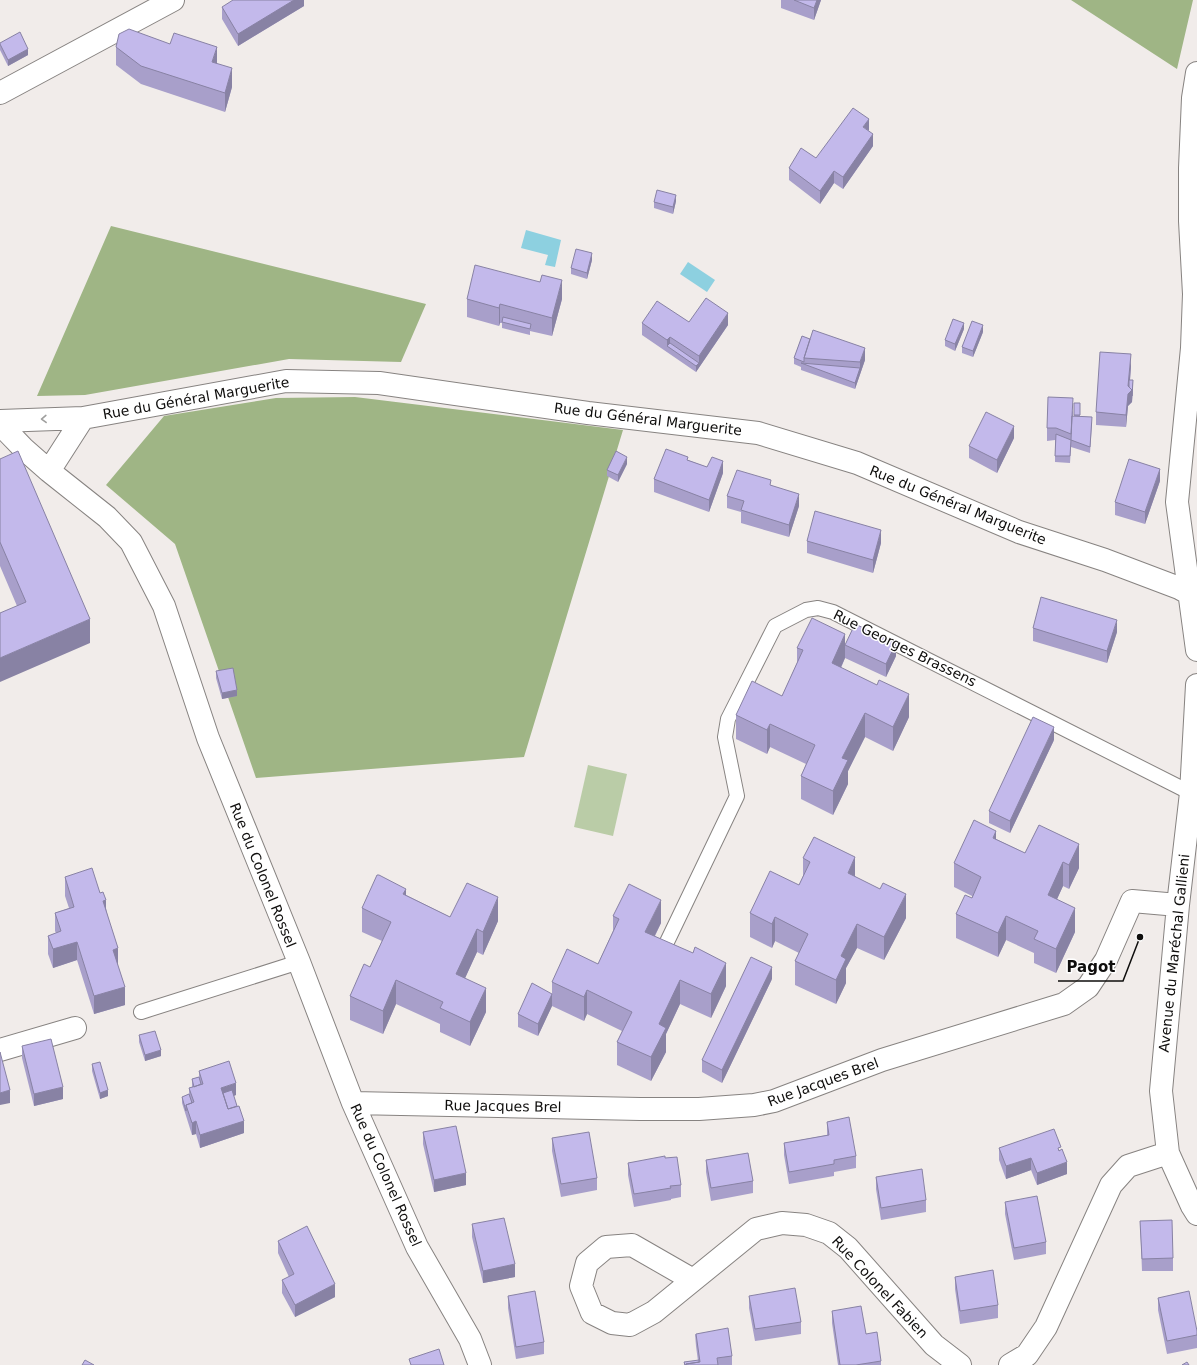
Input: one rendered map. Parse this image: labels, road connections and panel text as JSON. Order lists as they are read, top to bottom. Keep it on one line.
{"streets":{"street":["Rue du Général Marguerite","Rue du Colonel Rossel","Avenue du Maréchal Gallieni","Rue Jacques Brel","Rue Colonel Fabien"],"lane":["Rue Georges Brassens"]},"crossings":[["Rue du Général Marguerite","Rue du Colonel Rossel"],["Rue Georges Brassens","Avenue du Maréchal Gallieni"],["Rue du Colonel Rossel","Rue Jacques Brel"],["Avenue du Maréchal Gallieni","Rue Jacques Brel"]],"places":["Pagot"]}
